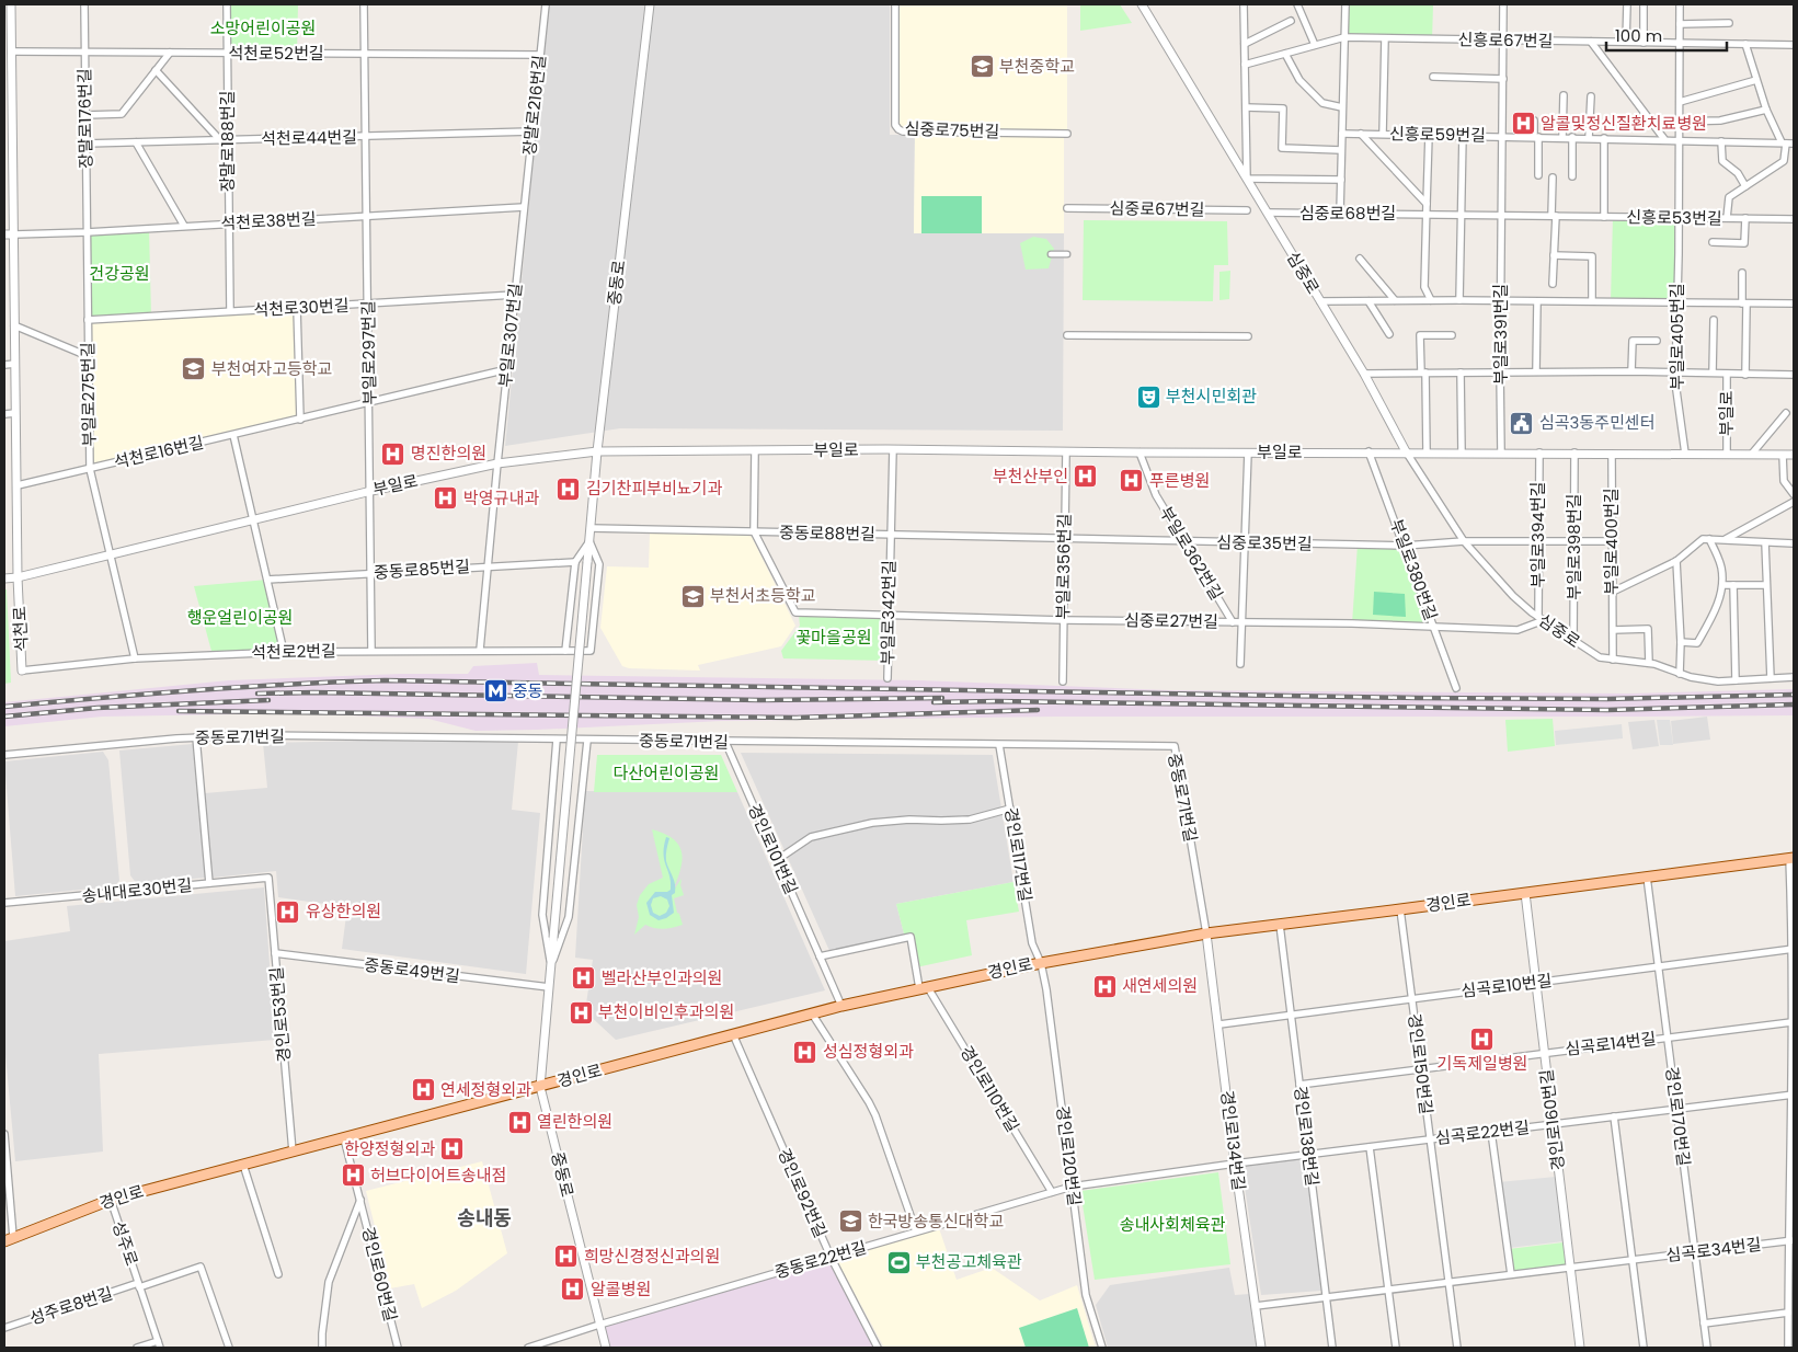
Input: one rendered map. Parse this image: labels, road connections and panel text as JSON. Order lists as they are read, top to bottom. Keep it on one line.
{"streets":{"main road":["경인로"],"street":["신흥로67번길","석천로52번길","장말로216번길","장말로176번길","심중로75번길","신흥로59번길","석천로44번길","장말로188번길","심중로67번길","심중로68번길","신흥로53번길","석천로38번길","심중로","중동로","석천로30번길","부일로391번길","부일로307번길","부일로405번길","부일로297번길","부일로275번길","부일로","석천로16번길","중동로88번길","부일로394번길","부일로400번길","심중로35번길","부일로398번길","부일로362번길","부일로356번길","중동로85번길","부일로380번길","부일로342번길","심중로27번길","석천로","석천로2번길","중동로71번길","경인로101번길","경인로117번길","송내대로30번길","중동로49번길","심곡로10번길","경인로53번길","심곡로14번길","경인로150번길","경인로110번길","경인로170번길","경인로160번길","심곡로22번길","경인로138번길","경인로134번길","경인로120번길","경인로92번길","성주로","심곡로34번길","중동로22번길","경인로60번길","성주로8번길"]},"crossings":[["신흥로67번길","부일로391번길"],["신흥로67번길","부일로405번길"],["석천로52번길","장말로216번길"],["석천로52번길","장말로176번길"],["석천로52번길","장말로188번길"],["석천로52번길","부일로297번길"],["석천로52번길","석천로"],["장말로216번길","석천로44번길"],["장말로216번길","석천로38번길"],["장말로216번길","부일로307번길"],["장말로176번길","석천로44번길"],["장말로176번길","석천로38번길"],["장말로176번길","부일로275번길"],["신흥로59번길","심중로68번길"],["신흥로59번길","신흥로53번길"],["신흥로59번길","부일로391번길"],["신흥로59번길","부일로405번길"],["석천로44번길","장말로188번길"],["석천로44번길","부일로297번길"],["장말로188번길","석천로38번길"],["장말로188번길","석천로30번길"],["심중로68번길","신흥로53번길"],["심중로68번길","심중로"],["심중로68번길","부일로391번길"],["신흥로53번길","부일로391번길"],["신흥로53번길","부일로405번길"],["석천로38번길","부일로307번길"],["석천로38번길","부일로297번길"],["석천로38번길","부일로275번길"],["석천로38번길","석천로"],["심중로","부일로"],["심중로","부일로394번길"],["심중로","부일로400번길"],["심중로","심중로35번길"],["심중로","부일로398번길"],["심중로","심중로27번길"],["중동로","부일로"],["중동로","중동로88번길"],["중동로","석천로2번길"],["중동로","중동로71번길"],["중동로","경인로"],["중동로","중동로49번길"],["중동로","중동로22번길"],["석천로30번길","부일로307번길"],["석천로30번길","부일로297번길"],["석천로30번길","부일로275번길"],["부일로391번길","부일로"],["부일로307번길","부일로"],["부일로307번길","석천로16번길"],["부일로307번길","중동로85번길"],["부일로307번길","석천로2번길"],["부일로405번길","부일로"],["부일로297번길","부일로"],["부일로297번길","석천로16번길"],["부일로297번길","중동로85번길"],["부일로297번길","석천로2번길"],["부일로275번길","부일로"],["부일로275번길","석천로16번길"],["부일로275번길","석천로2번길"],["부일로","부일로394번길"],["부일로","부일로400번길"],["부일로","부일로398번길"],["부일로","부일로362번길"],["부일로","부일로356번길"],["부일로","부일로380번길"],["부일로","부일로342번길"],["부일로","석천로"],["석천로16번길","석천로"],["중동로88번길","심중로35번길"],["중동로88번길","부일로356번길"],["중동로88번길","부일로342번길"],["중동로88번길","심중로27번길"],["부일로394번길","심중로27번길"],["심중로35번길","부일로362번길"],["심중로35번길","부일로356번길"],["심중로35번길","부일로380번길"],["부일로362번길","심중로27번길"],["부일로356번길","심중로27번길"],["부일로380번길","심중로27번길"],["부일로342번길","심중로27번길"],["석천로","석천로2번길"],["중동로71번길","경인로101번길"],["중동로71번길","경인로117번길"],["중동로71번길","경인로"],["중동로71번길","경인로134번길"],["경인로101번길","경인로"],["경인로117번길","경인로"],["경인로117번길","경인로120번길"],["송내대로30번길","경인로53번길"],["경인로","경인로53번길"],["경인로","경인로150번길"],["경인로","경인로110번길"],["경인로","경인로170번길"],["경인로","경인로160번길"],["경인로","경인로138번길"],["경인로","경인로134번길"],["경인로","경인로120번길"],["경인로","경인로92번길"],["경인로","성주로"],["경인로","경인로60번길"],["중동로49번길","경인로53번길"],["심곡로10번길","경인로150번길"],["심곡로10번길","경인로170번길"],["심곡로10번길","경인로160번길"],["심곡로10번길","경인로138번길"],["심곡로10번길","경인로134번길"],["심곡로14번길","경인로150번길"],["심곡로14번길","경인로170번길"],["심곡로14번길","경인로160번길"],["심곡로14번길","경인로138번길"],["경인로150번길","심곡로22번길"],["경인로150번길","심곡로34번길"],["경인로110번길","중동로22번길"],["경인로170번길","심곡로22번길"],["경인로170번길","심곡로34번길"],["경인로160번길","심곡로22번길"],["경인로160번길","심곡로34번길"],["심곡로22번길","경인로138번길"],["심곡로22번길","경인로134번길"],["심곡로22번길","중동로22번길"],["경인로138번길","심곡로34번길"],["경인로134번길","심곡로34번길"],["경인로134번길","중동로22번길"],["경인로120번길","중동로22번길"],["경인로92번길","중동로22번길"],["성주로","성주로8번길"]],"districts":["송내동"],"parks":["소망어린이공원","건강공원","행운얼린이공원","꽃마을공원","다산어린이공원","송내사회체육관"],"places":{"school or university":["부천중학교","부천여자고등학교","부천서초등학교","한국방송통신대학교"],"hospital":["알콜및정신질환치료병원","명진한의원","부천산부인","푸른병원","김기찬피부비뇨기과","박영규내과","유상한의원","벨라산부인과의원","새연세의원","부천이비인후과의원","기독제일병원","성심정형외과","연세정형외과","열린한의원","한양정형외과","허브다이어트송내점","희망신경정신과의원","알콜병원"],"theatre":["부천시민회관"],"public building":["심곡3동주민센터"],"metro station":["중동"],"sports":["부천공고체육관"]},"scale_bar":"100 m"}
